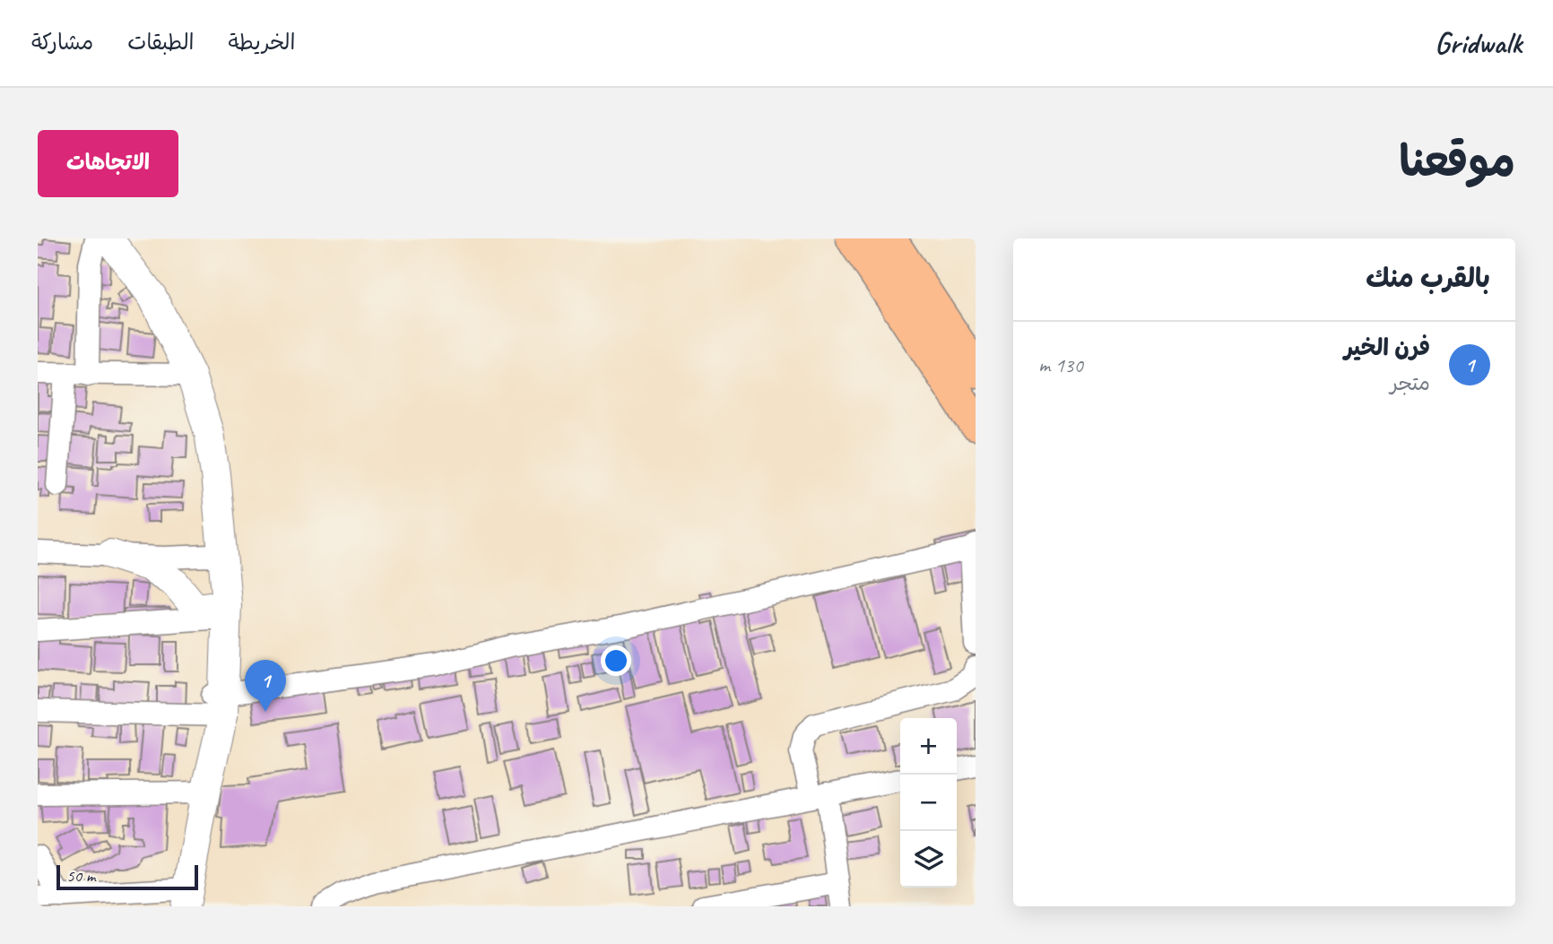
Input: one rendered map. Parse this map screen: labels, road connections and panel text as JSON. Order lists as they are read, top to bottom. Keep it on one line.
{"scale_bar":"50 m","page":{"header":"Gridwalk","nav":["الخريطة","الطبقات","مشاركة"],"title":"موقعنا","buttons":"الاتجاهات","heading":"بالقرب منك","list":[{"mark":"1","name":"فرن الخير","note":"متجر","value":"130 m"}],"pins":"1","map_buttons":["+","−"],"scale":"50 m"}}
